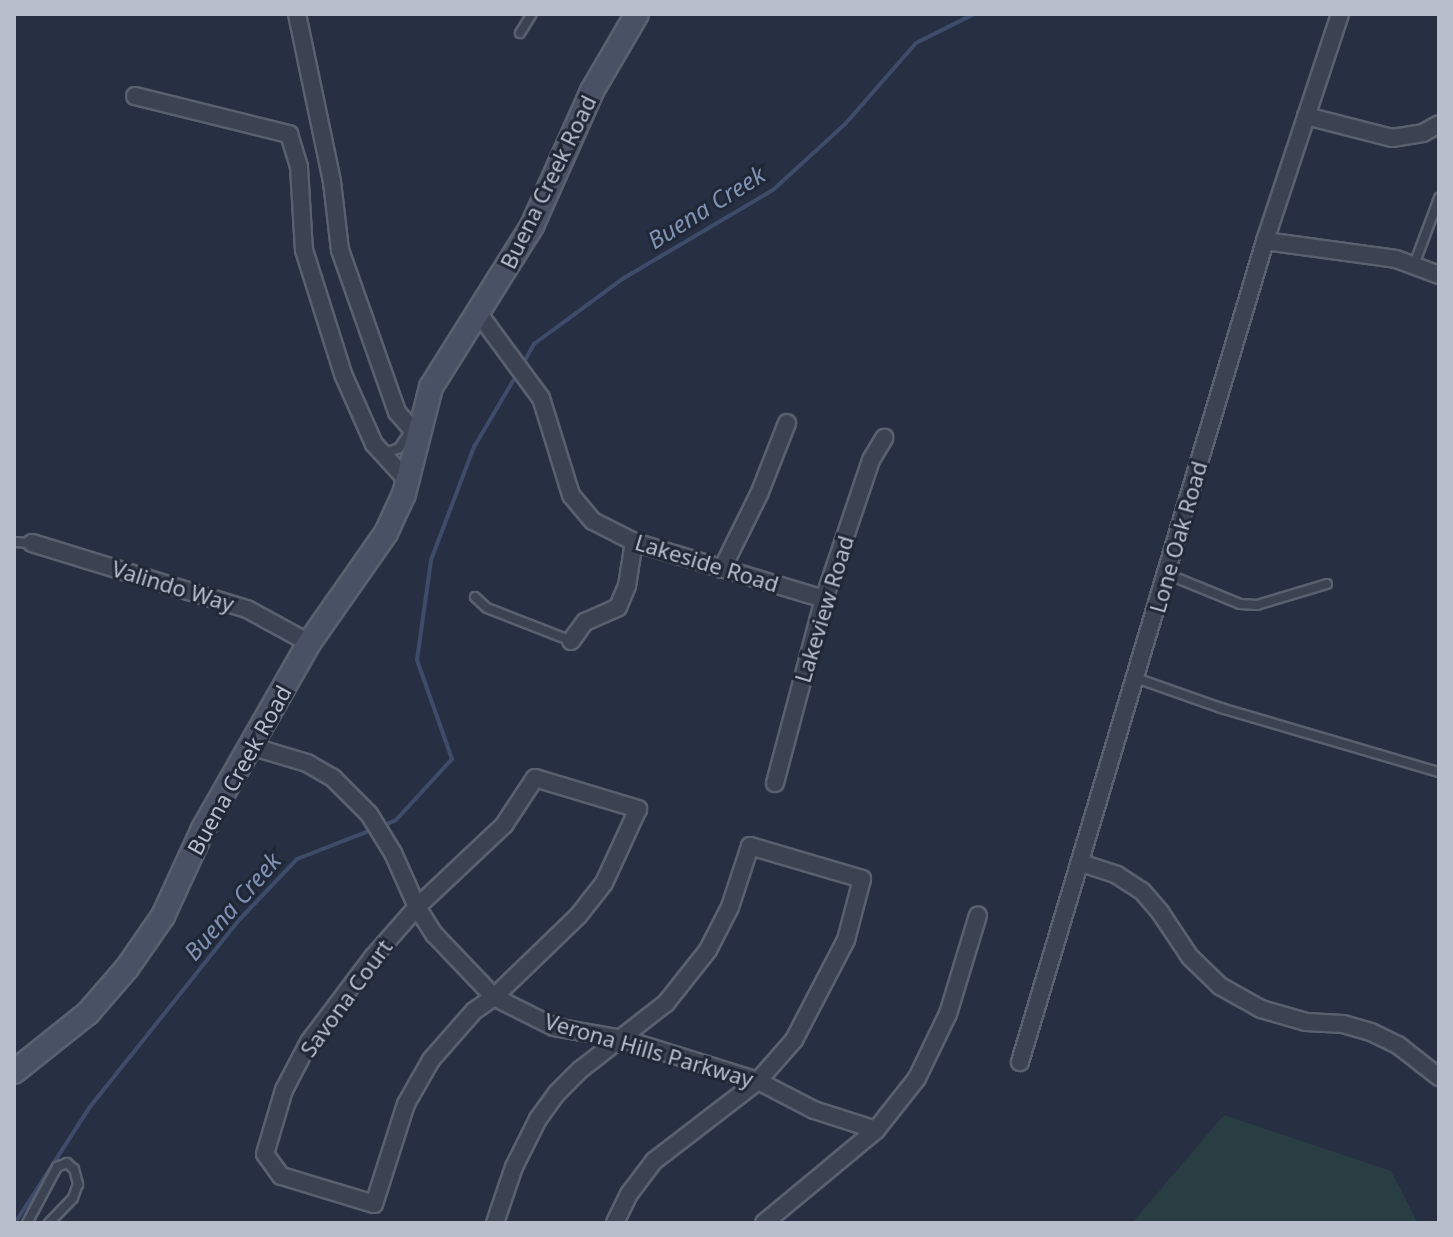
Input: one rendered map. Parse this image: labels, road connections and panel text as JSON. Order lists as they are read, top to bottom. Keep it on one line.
{"streets":{"main road":["Buena Creek Road"],"street":["Lone Oak Road","Lakeside Road","Valindo Way","Lakeview Road","Savona Court","Verona Hills Parkway"]},"crossings":[["Buena Creek Road","Lakeside Road"],["Buena Creek Road","Valindo Way"],["Buena Creek Road","Verona Hills Parkway"],["Lakeside Road","Lakeview Road"],["Savona Court","Verona Hills Parkway"]],"water":["Buena Creek"]}
